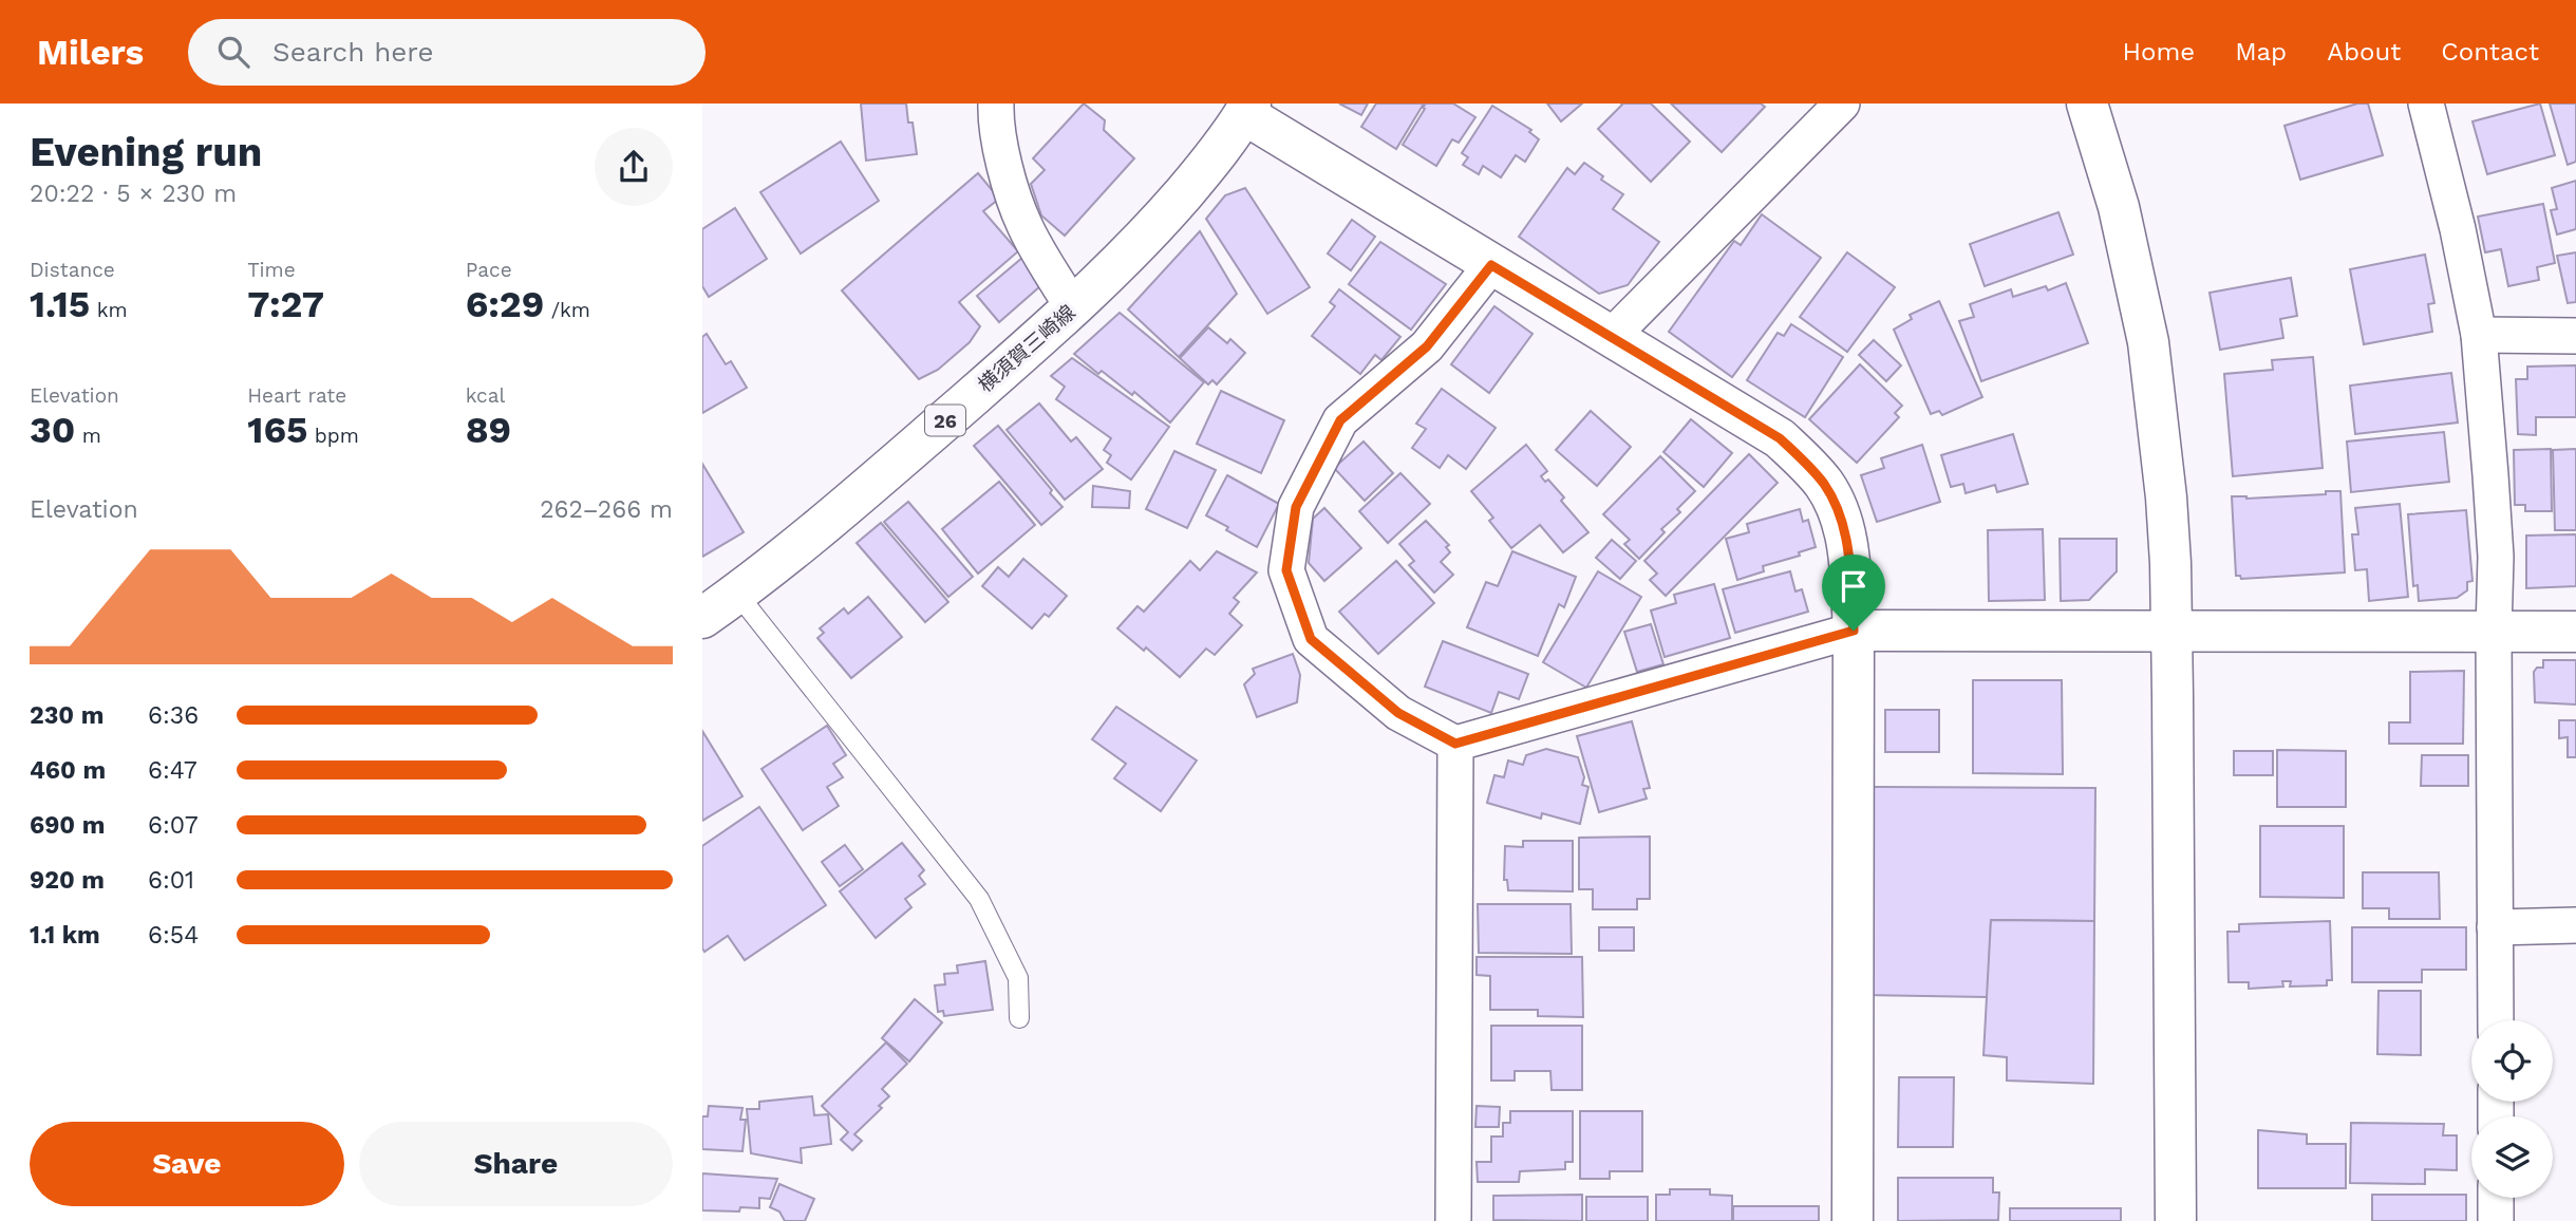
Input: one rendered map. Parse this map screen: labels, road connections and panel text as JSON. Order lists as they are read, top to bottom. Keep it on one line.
{"streets":{"street":["横須賀三崎線","26"]},"page":{"header":"Milers","search":"Search here","nav":["Home","Map","About","Contact"],"heading":["Evening run","20:22 · 5 × 230 m"],"stats":[["Distance","1.15 km"],["Time","7:27"],["Pace","6:29 /km"],["Elevation","30 m"],["Heart rate","165 bpm"],["kcal","89"]],"chart":["Elevation","262–266 m"],"list":[{"name":"230 m","note":"6:36"},{"name":"460 m","note":"6:47"},{"name":"690 m","note":"6:07"},{"name":"920 m","note":"6:01"},{"name":"1.1 km","note":"6:54"}],"buttons":["Save","Share"]}}
